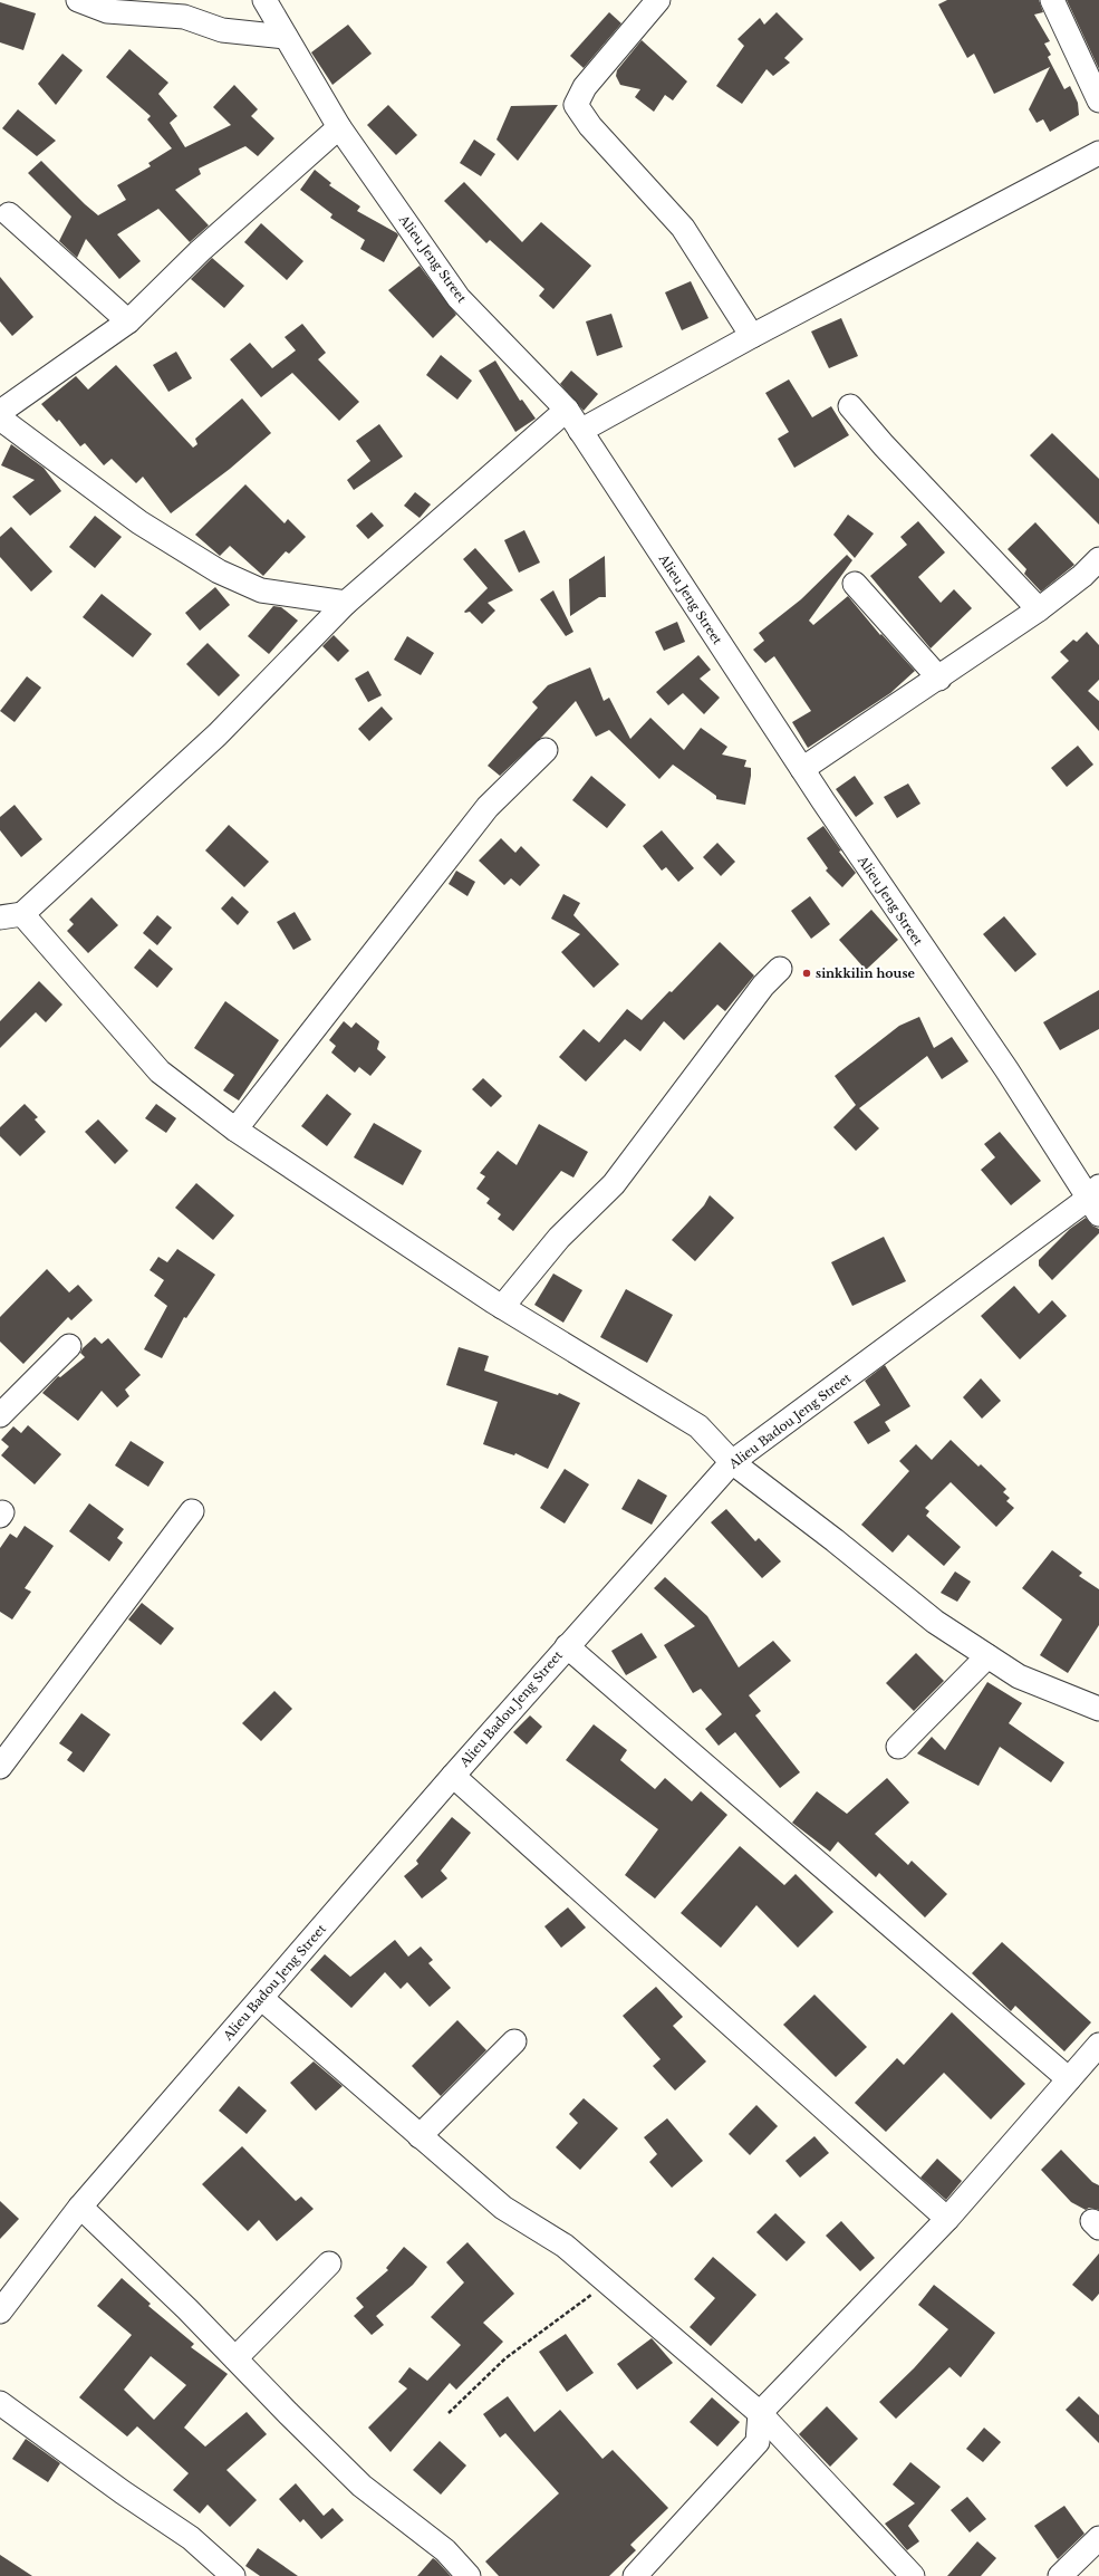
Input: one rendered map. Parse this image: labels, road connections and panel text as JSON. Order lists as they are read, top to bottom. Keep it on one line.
{"streets":{"street":["Alieu Jeng Street","Alieu Badou Jeng Street"]},"crossings":[["Alieu Jeng Street","Alieu Badou Jeng Street"]],"places":["sinkkilin house"]}
